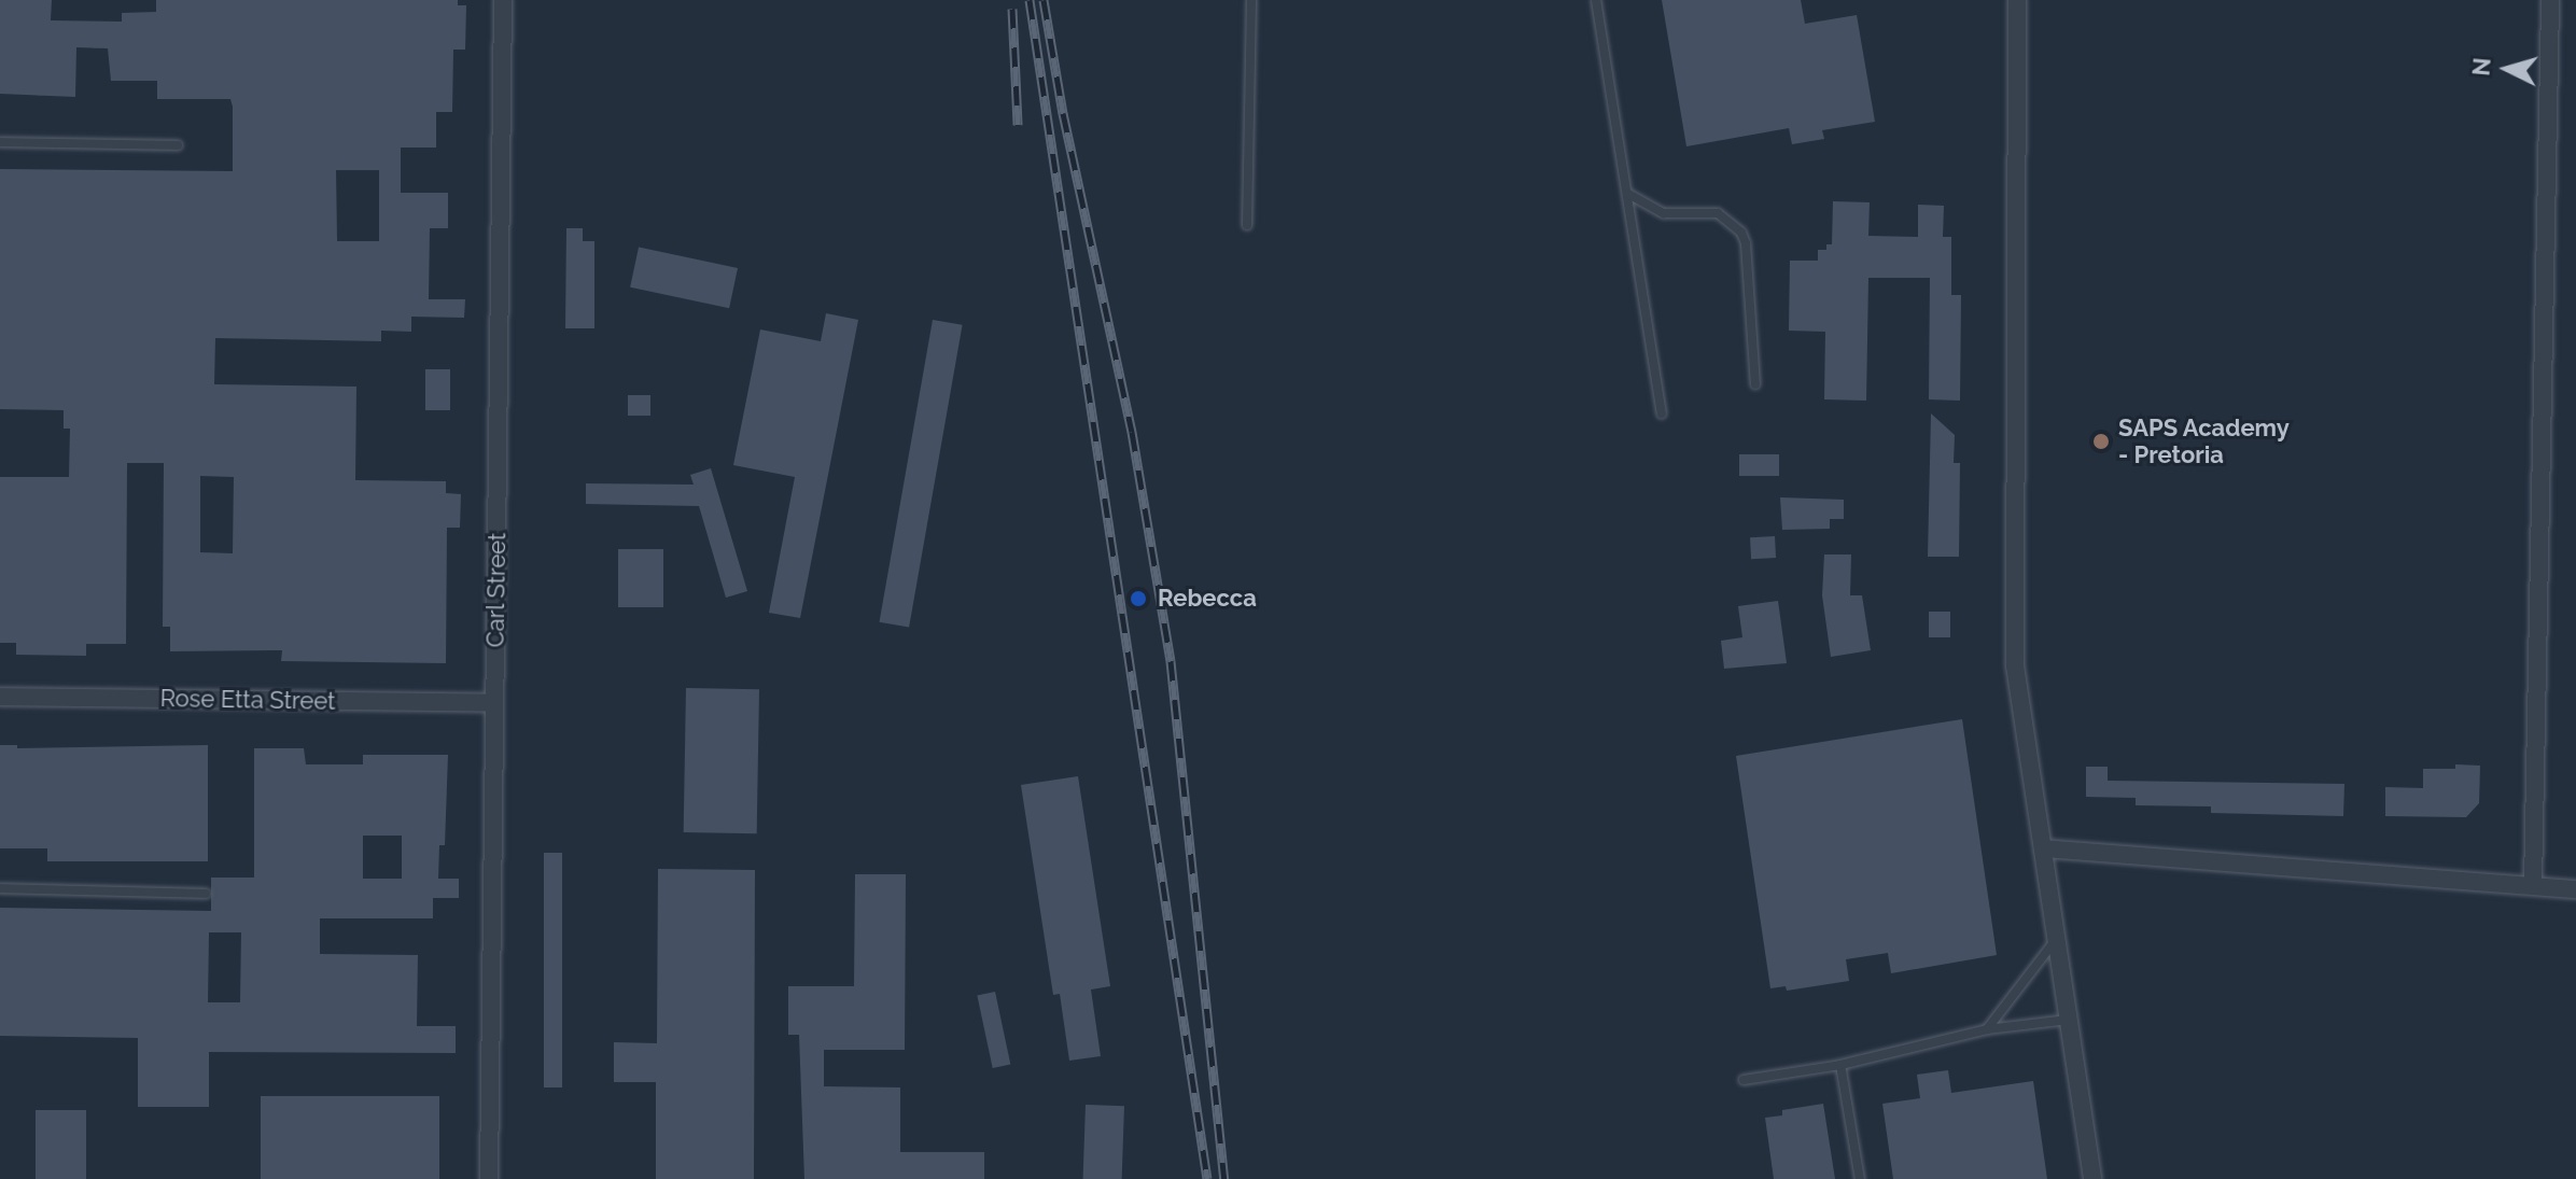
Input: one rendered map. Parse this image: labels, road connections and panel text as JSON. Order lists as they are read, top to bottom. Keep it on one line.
{"streets":{"street":["Carl Street","Rose Etta Street"]},"crossings":[["Carl Street","Rose Etta Street"]],"places":["SAPS Academy - Pretoria","Rebecca"],"north":"left"}
